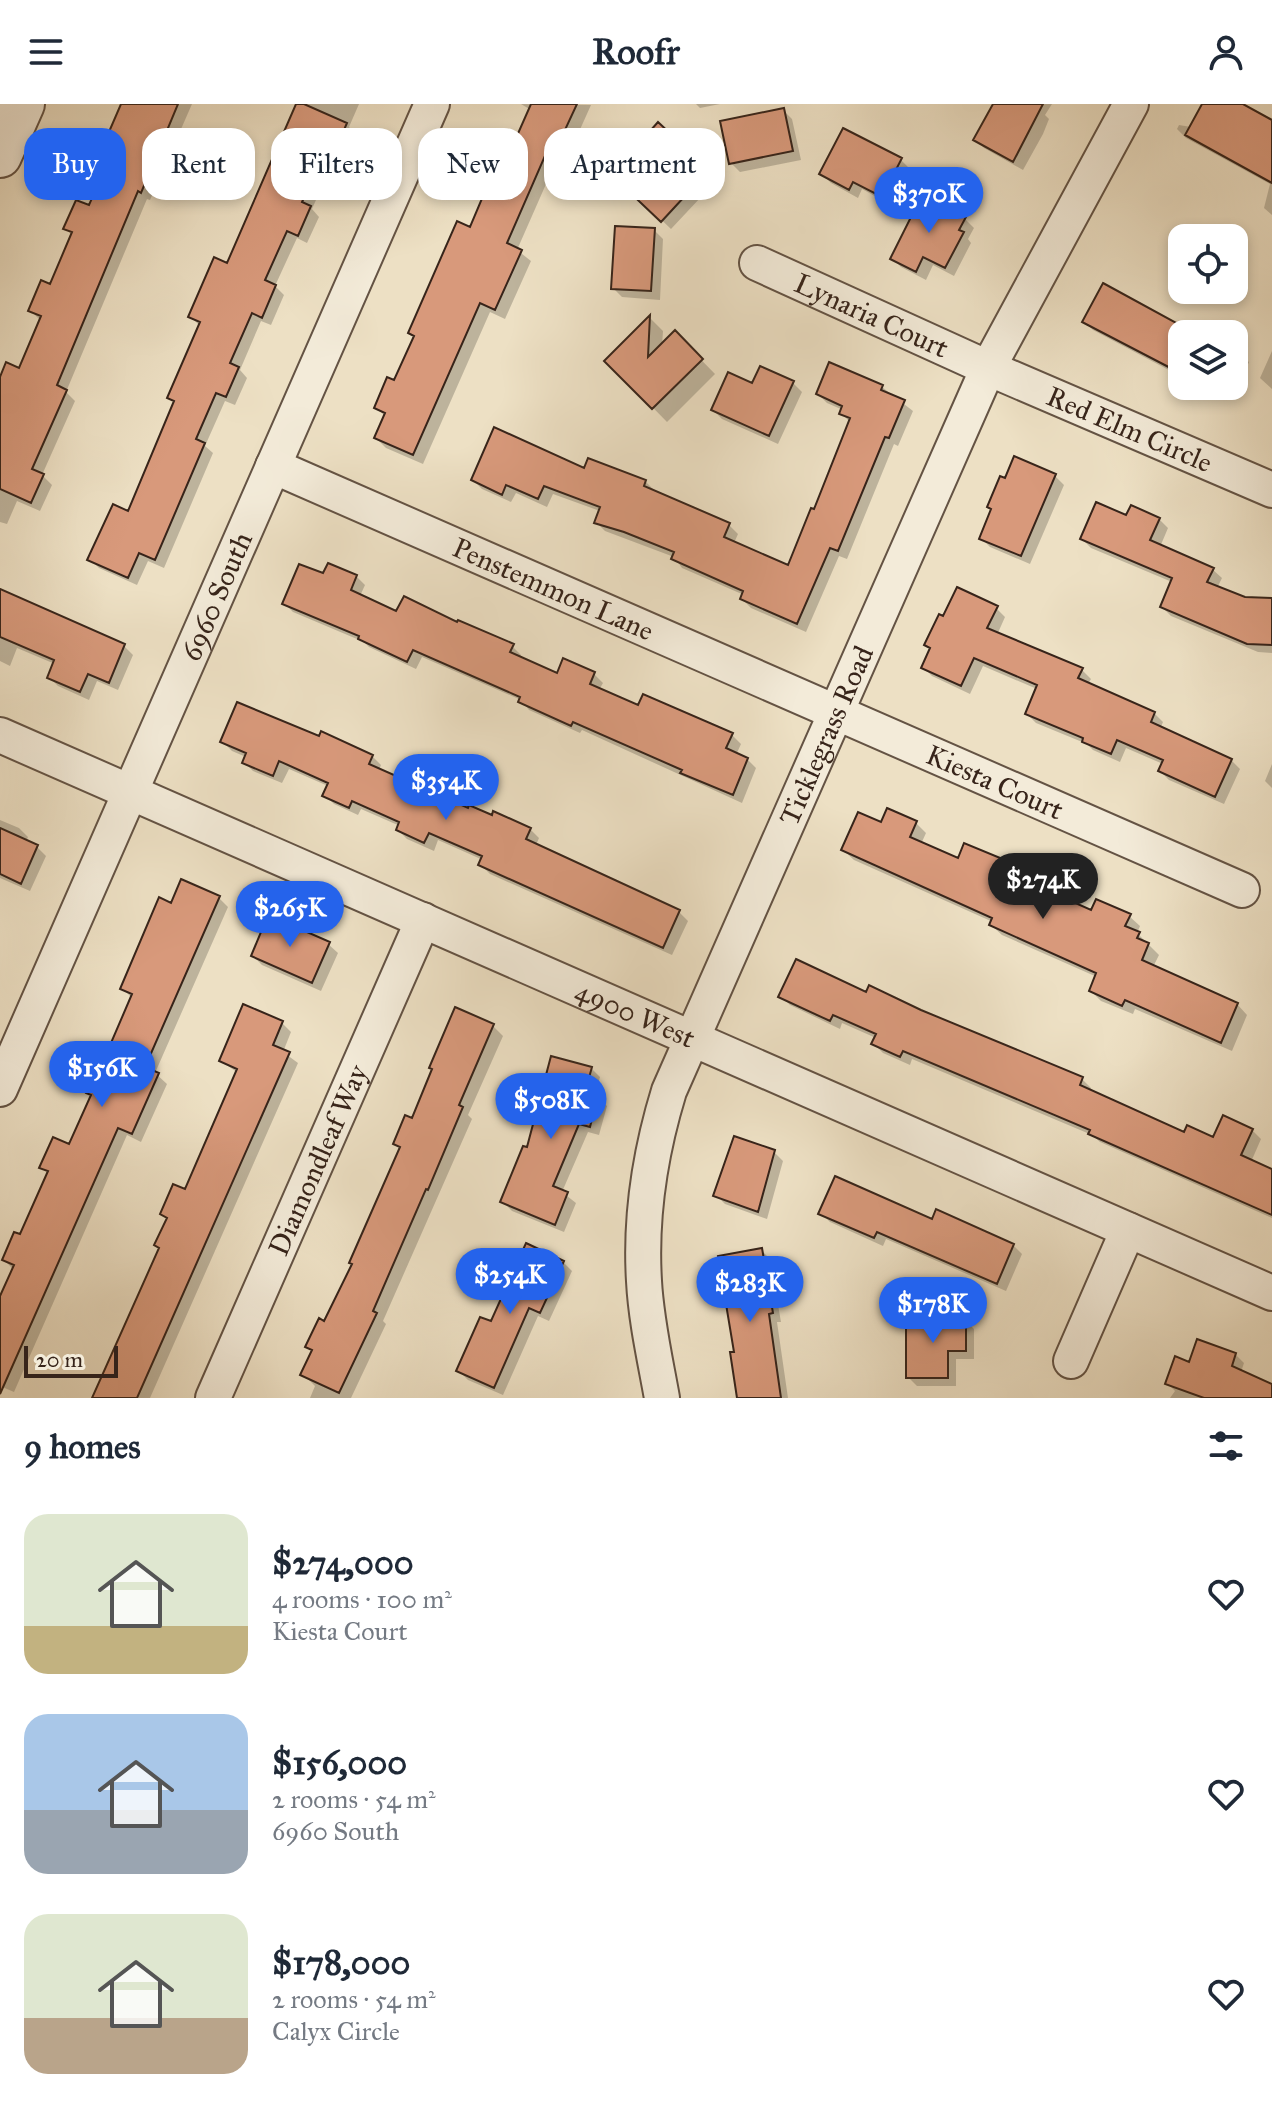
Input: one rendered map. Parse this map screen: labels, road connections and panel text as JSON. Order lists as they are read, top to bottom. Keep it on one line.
{"streets":{"street":["Lynaria Court","Red Elm Circle","Penstemmon Lane","6960 South","Ticklegrass Road","Kiesta Court","4900 West","Diamondleaf Way"]},"crossings":[["Lynaria Court","Red Elm Circle"],["Lynaria Court","Ticklegrass Road"],["Red Elm Circle","Ticklegrass Road"],["Penstemmon Lane","6960 South"],["Penstemmon Lane","Ticklegrass Road"],["Penstemmon Lane","Kiesta Court"],["6960 South","4900 West"],["Ticklegrass Road","Kiesta Court"],["Ticklegrass Road","4900 West"],["4900 West","Diamondleaf Way"]],"scale_bar":"20 m","page":{"header":"Roofr","chip":["Buy","Rent","Filters","New","Apartment"],"price":["$370K","$354K","$274K","$265K","$156K","$508K","$254K","$283K","$178K"],"scale":"20 m","heading":"9 homes","list":[{"name":"$274,000","note":"4 rooms · 100 m² · Kiesta Court"},{"name":"$156,000","note":"2 rooms · 54 m² · 6960 South"},{"name":"$178,000","note":"2 rooms · 54 m² · Calyx Circle"}]}}
